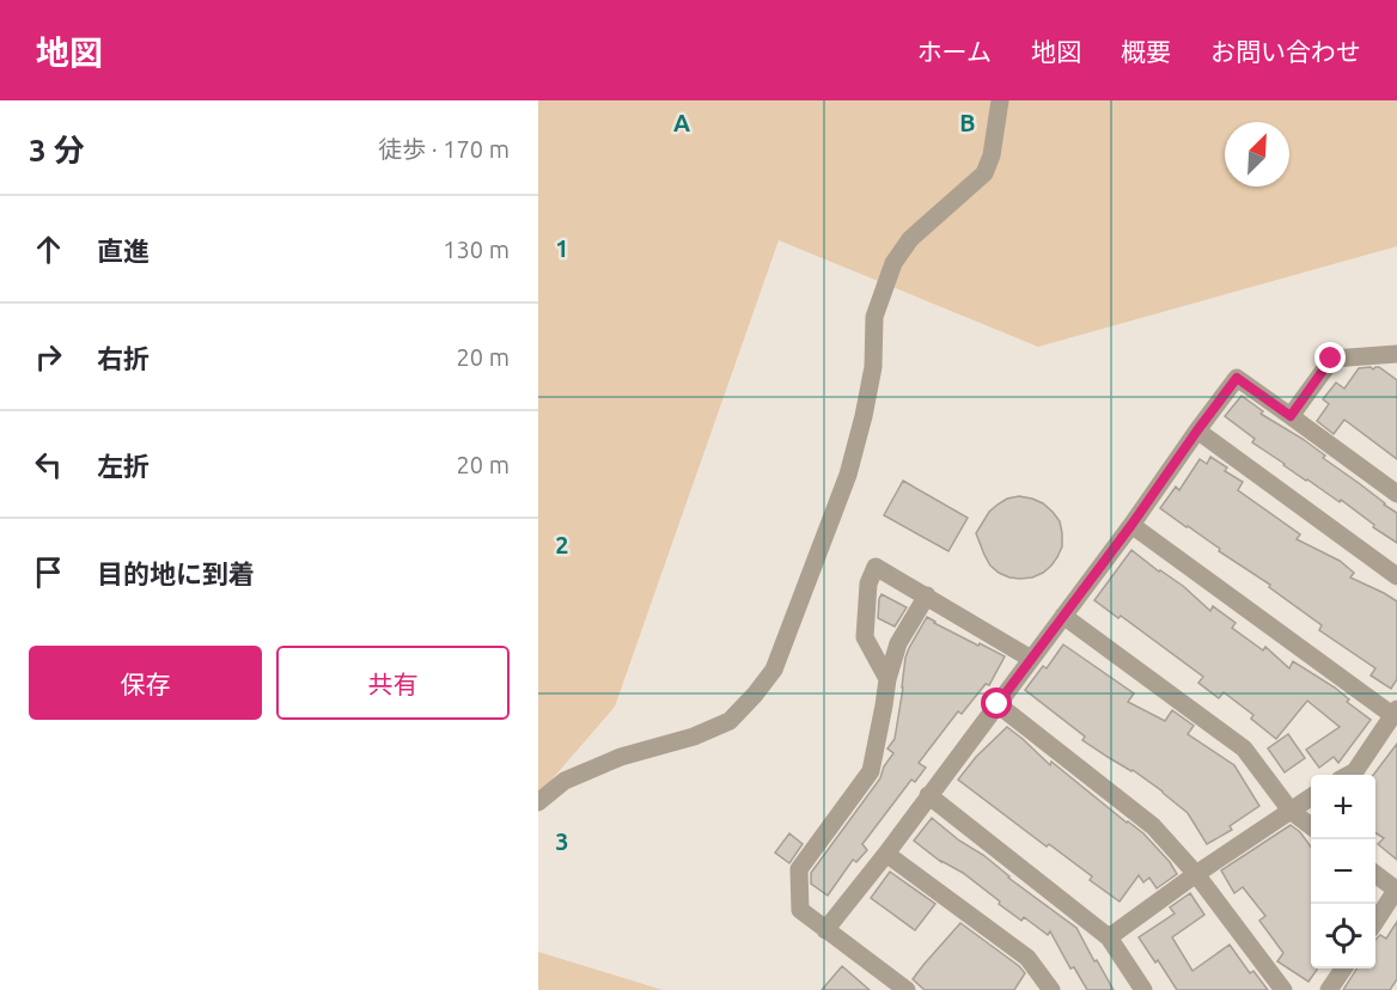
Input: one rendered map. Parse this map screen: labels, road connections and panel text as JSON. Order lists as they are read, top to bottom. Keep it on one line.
{"north":"top right","page":{"header":"地図","nav":["ホーム","地図","概要","お問い合わせ"],"heading":["3 分","徒歩 · 170 m"],"list":[["直進","130 m"],["右折","20 m"],["左折","20 m"],"目的地に到着"],"buttons":["保存","共有"],"map_buttons":["+","−"]},"grid":{"columns":["A","B"],"rows":["1","2","3"]}}
